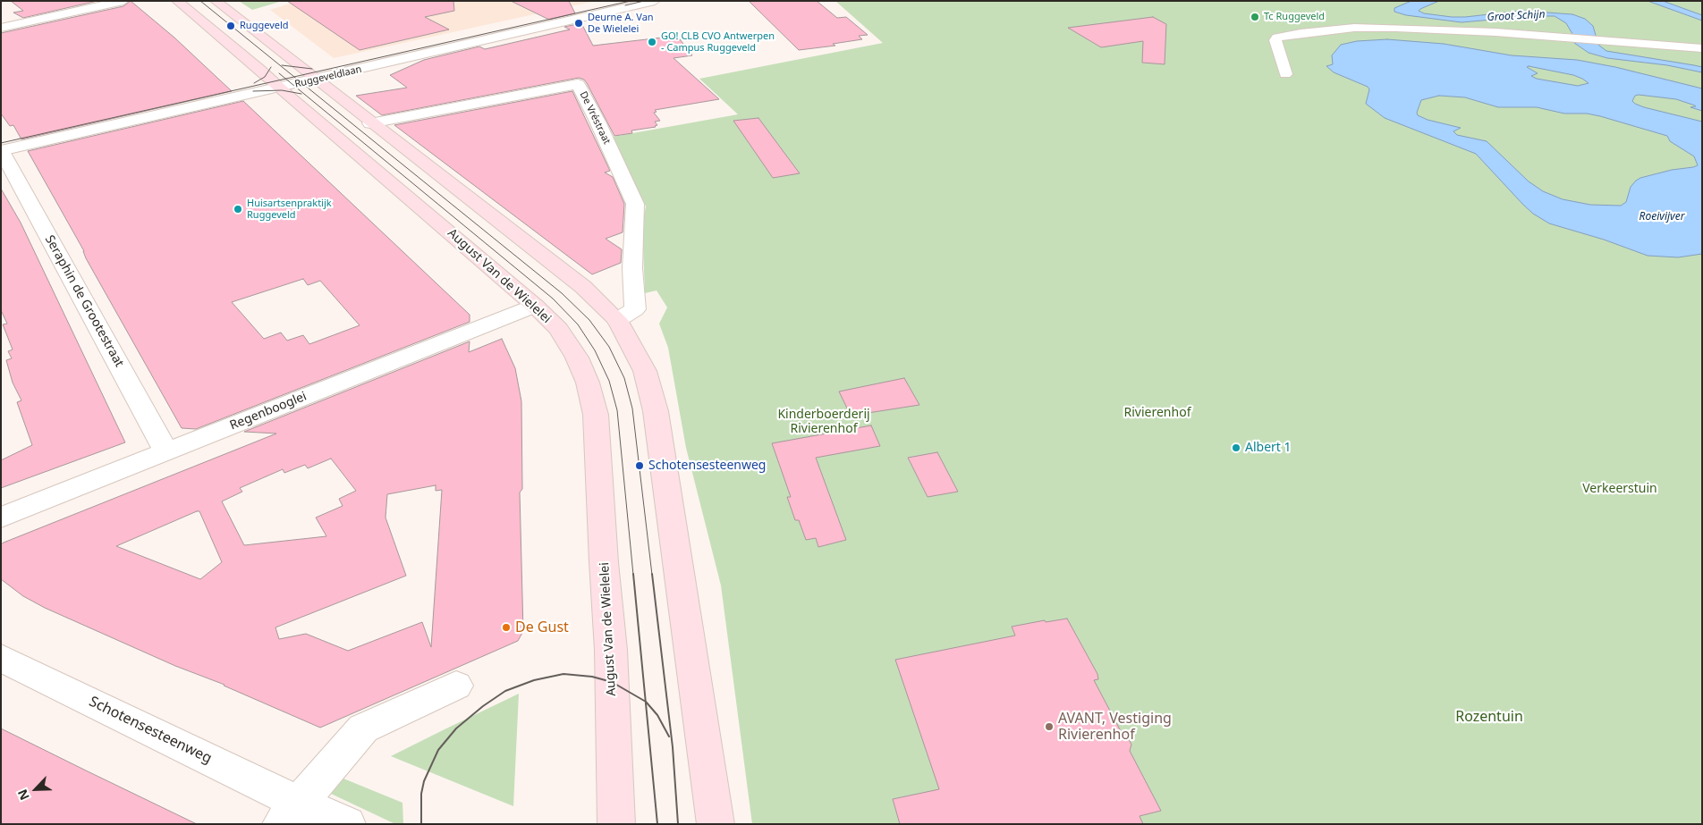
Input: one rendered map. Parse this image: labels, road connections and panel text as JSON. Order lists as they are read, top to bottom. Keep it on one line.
{"streets":{"main road":["August Van de Wielelei"],"street":["Ruggeveldlaan","De Vréstraat","Seraphin de Grootestraat","Regenbooglei","Schotensesteenweg"]},"crossings":[["Ruggeveldlaan","August Van de Wielelei"],["Ruggeveldlaan","Seraphin de Grootestraat"],["August Van de Wielelei","Regenbooglei"],["Seraphin de Grootestraat","Regenbooglei"]],"water":["Groot Schijn","Roeivijver"],"parks":["Rivierenhof","Kinderboerderij Rivierenhof","Verkeerstuin","Rozentuin"],"places":["Tc Ruggeveld","Deurne A. Van De Wielelei","Ruggeveld","GO! CLB CVO Antwerpen - Campus Ruggeveld","Huisartsenpraktijk Ruggeveld","Albert 1","Schotensesteenweg","De Gust","AVANT, Vestiging Rivierenhof"],"north":"bottom left"}
